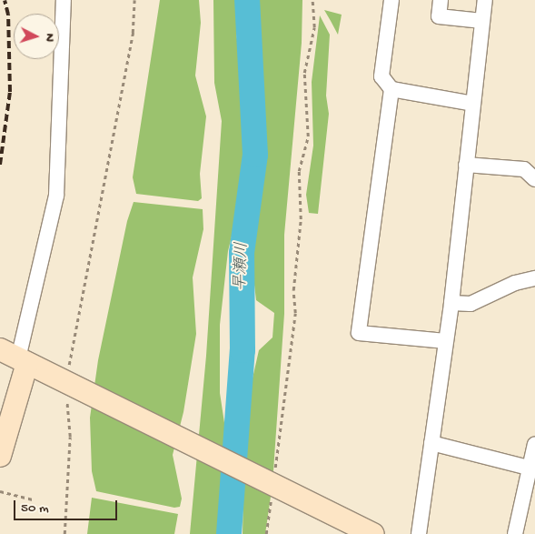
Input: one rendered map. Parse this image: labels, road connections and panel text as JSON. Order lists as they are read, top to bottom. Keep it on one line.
{"water":["早瀬川"],"scale_bar":"50 m","north":"right"}
